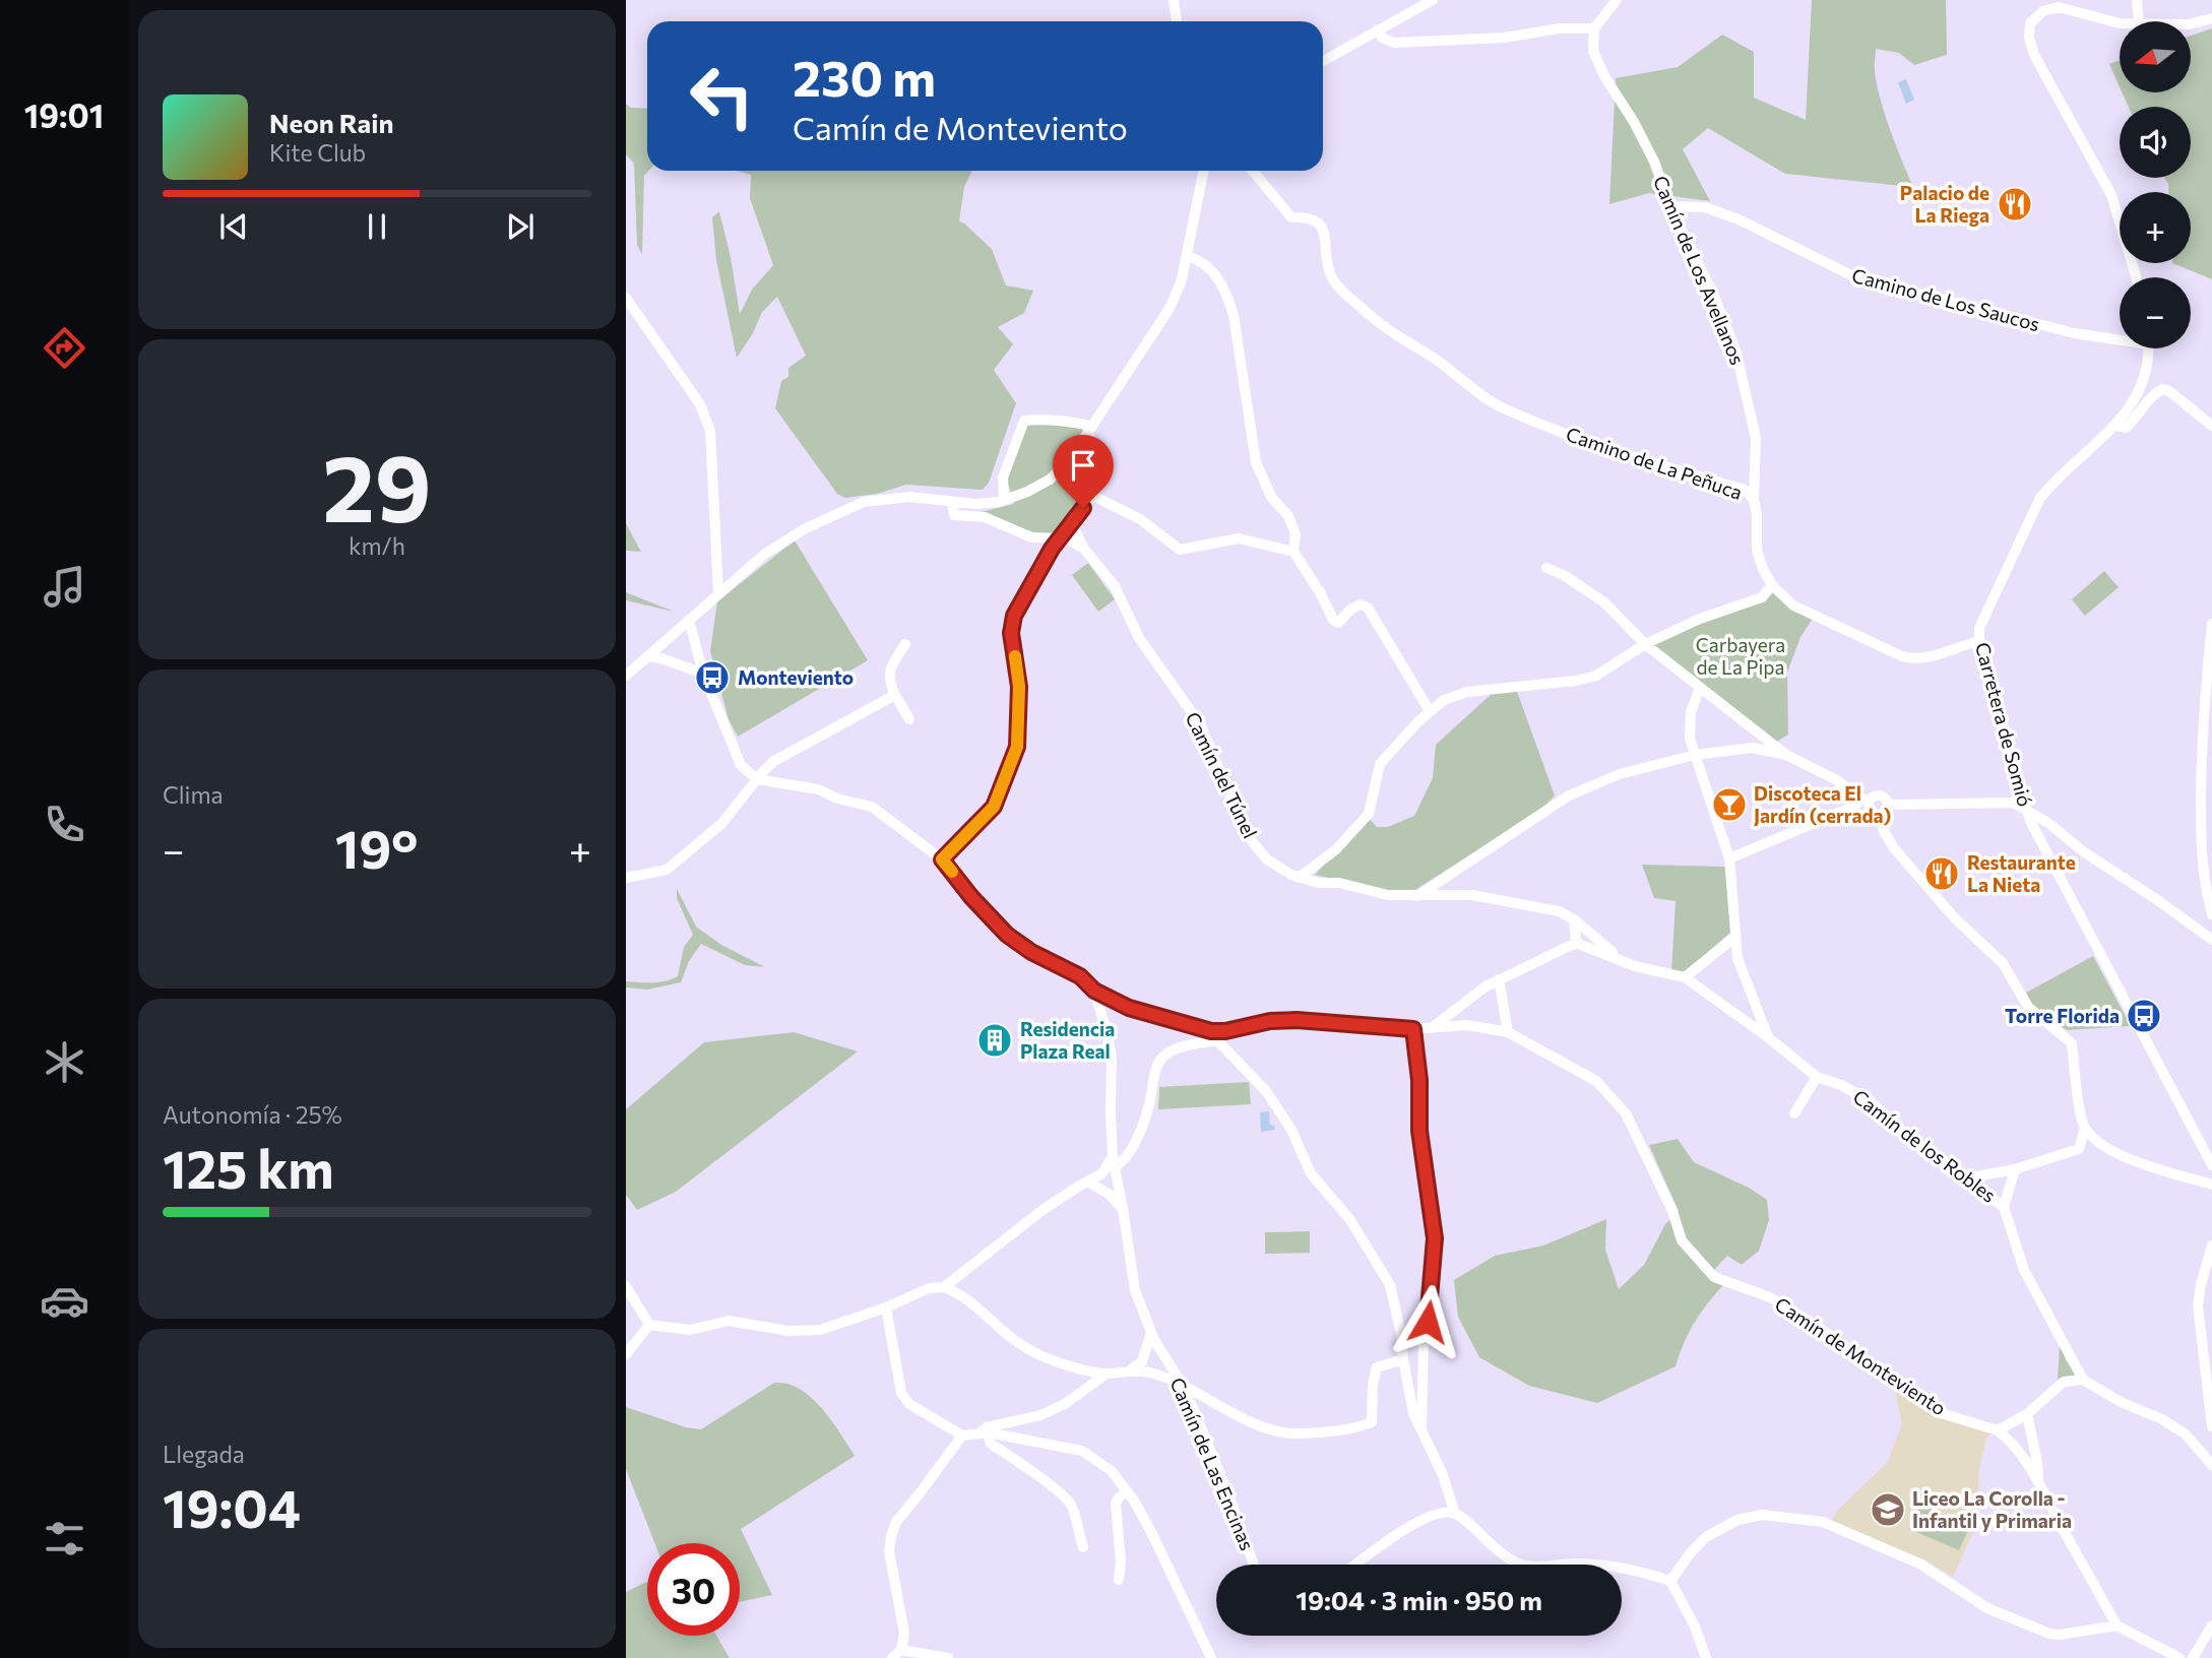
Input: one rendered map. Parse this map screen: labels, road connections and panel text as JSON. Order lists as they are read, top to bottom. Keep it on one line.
{"streets":{"street":["Camín de Los Avellanos","Camino de Los Saucos","Camino de La Peñuca","Carretera de Somió","Camín del Túnel","Camín de los Robles","Camín de Monteviento","Camín de Las Encinas"]},"crossings":[["Camín de Los Avellanos","Camino de Los Saucos"],["Camín de Los Avellanos","Camino de La Peñuca"],["Camín de Los Avellanos","Carretera de Somió"],["Camín del Túnel","Camín de los Robles"],["Camín de Monteviento","Camín de Las Encinas"]],"parks":["Carbayera de La Pipa"],"places":{"restaurant":["Palacio de La Riega","Restaurante La Nieta"],"bus stop":["Monteviento","Torre Florida"],"bar":["Discoteca El Jardín (cerrada)"],"building":["Residencia Plaza Real"],"school or university":["Liceo La Corolla - Infantil y Primaria"]},"north":"left","page":{"tabs":"19:01","map_buttons":["+","−"],"turn":["230 m","Camín de Monteviento"],"song":["Neon Rain","Kite Club"],"tile":[["29","km/h"],"Clima",["Autonomía · 25%","125 km"],["Llegada","19:04"]],"heat":["−","19°","+"],"limit":"30","trip":"19:04 · 3 min · 950 m"}}
